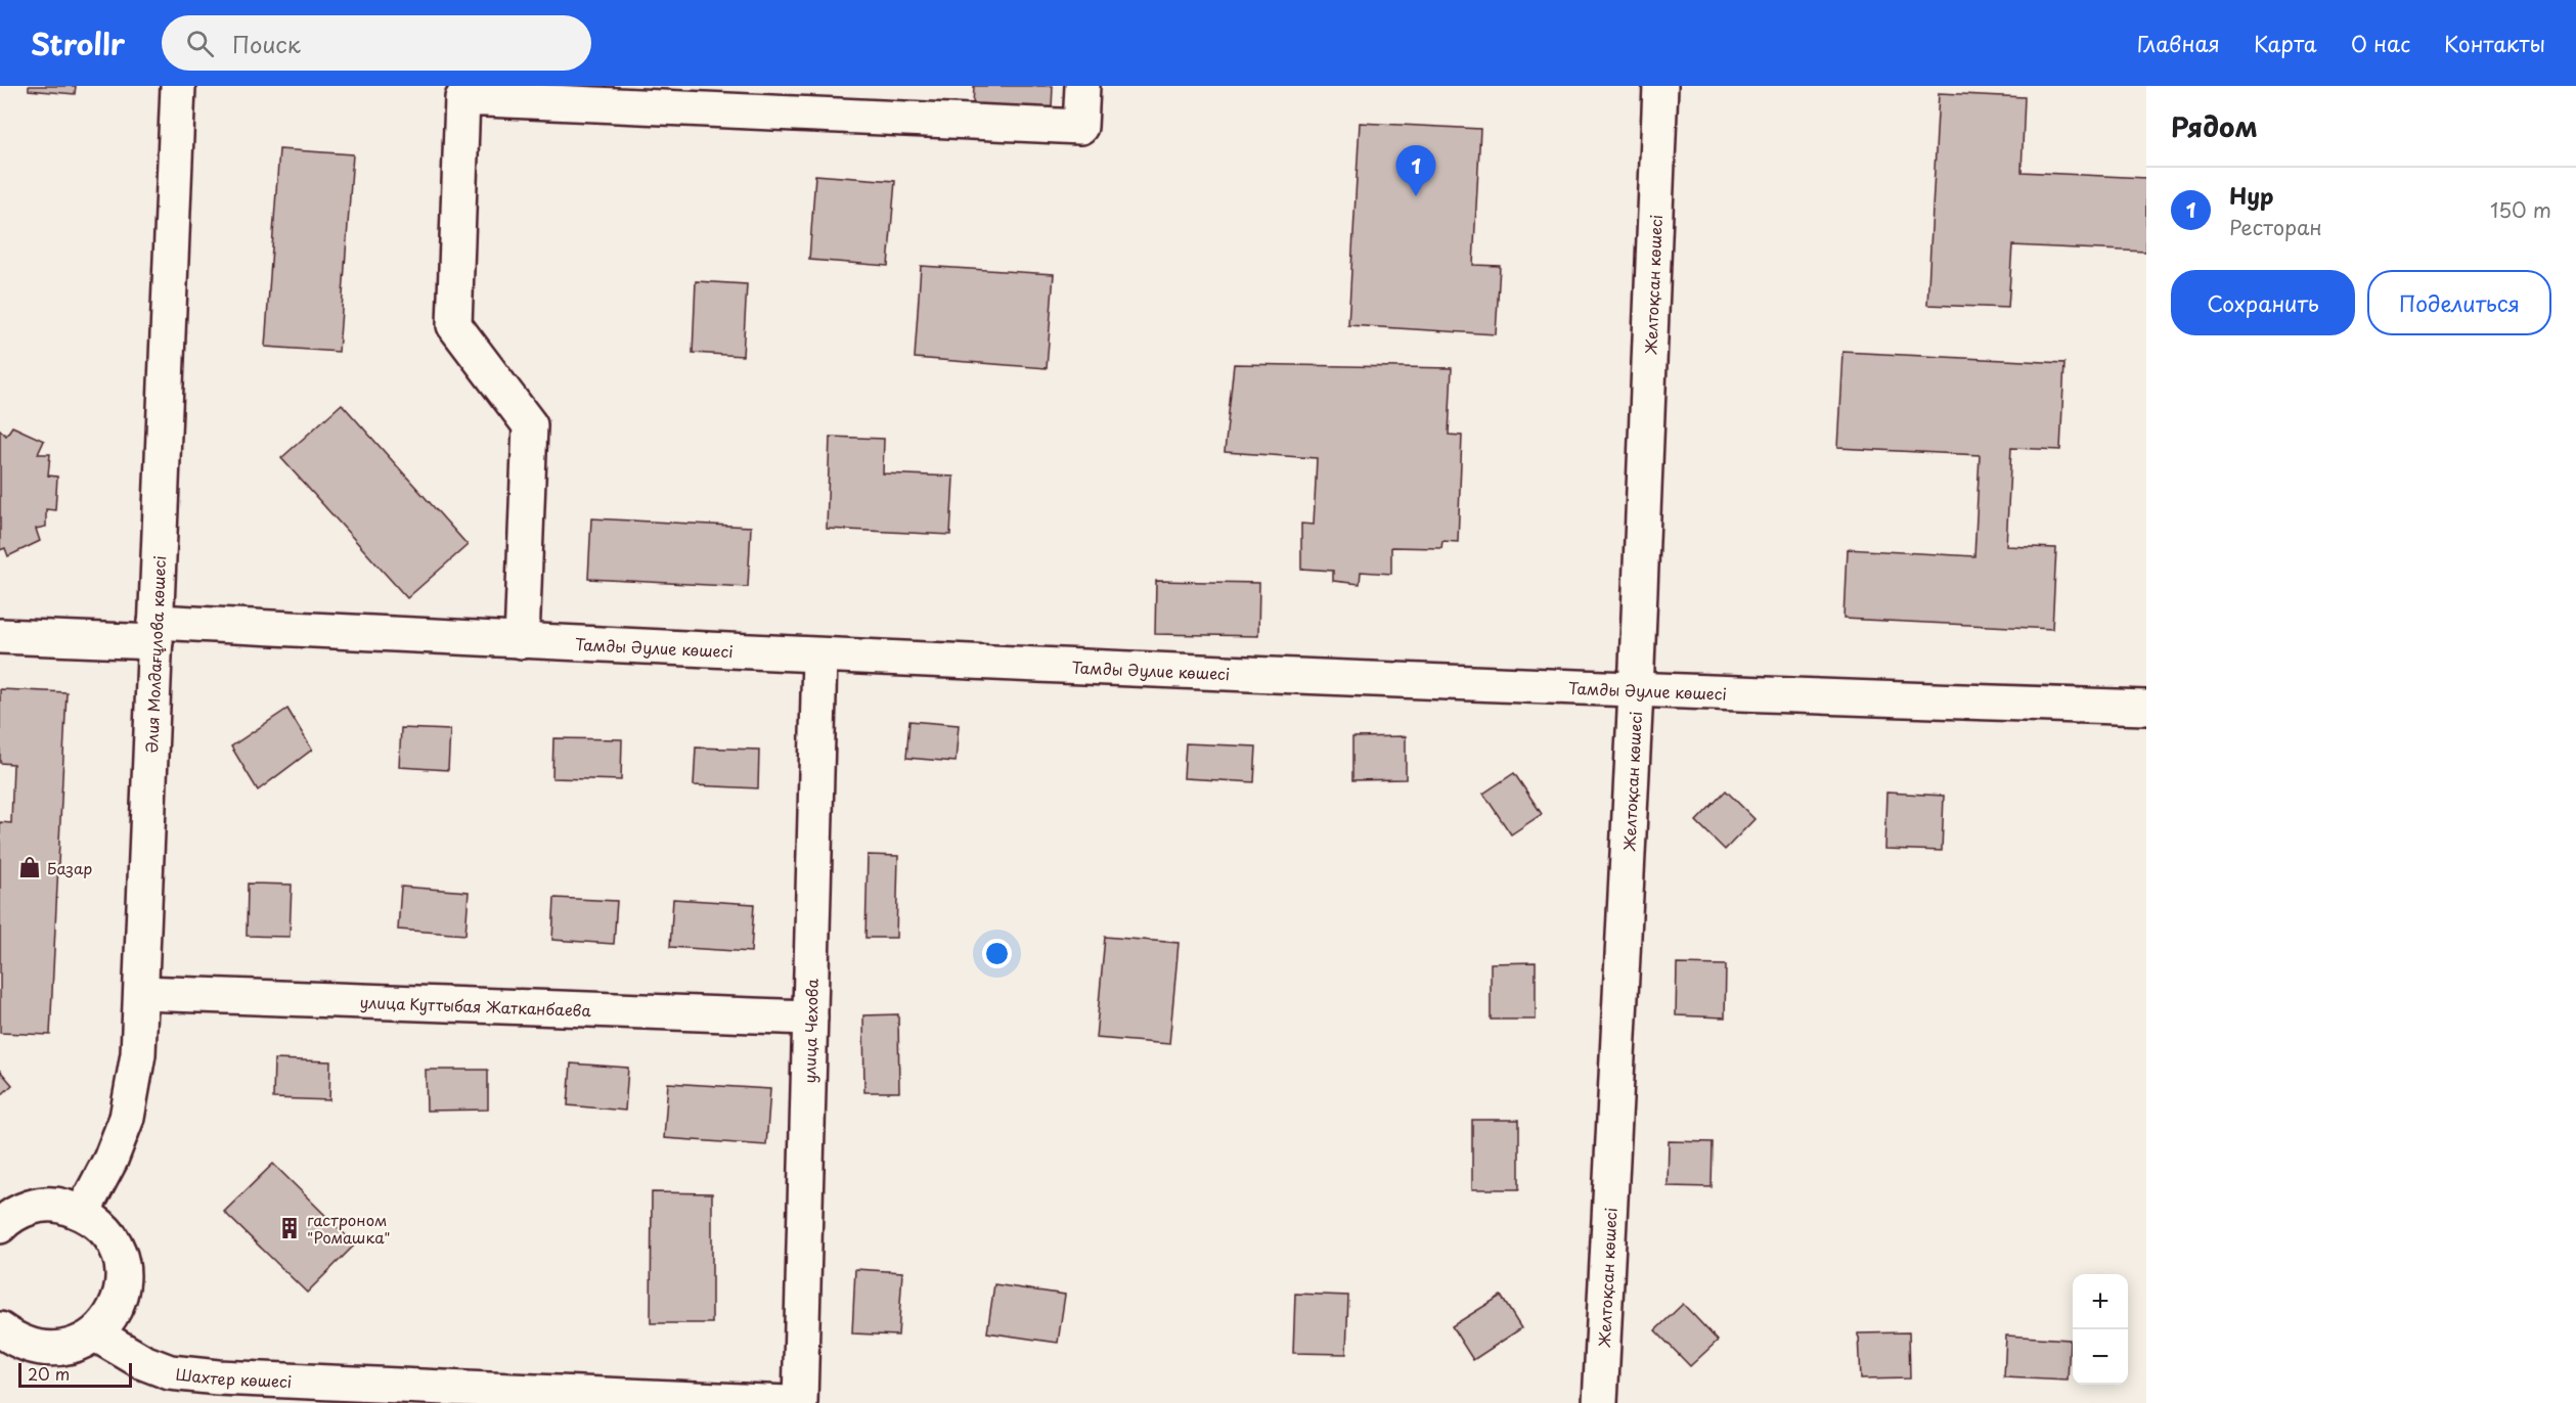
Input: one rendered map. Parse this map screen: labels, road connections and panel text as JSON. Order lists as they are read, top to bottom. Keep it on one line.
{"streets":{"street":["Желтоқсан көшесі","Тамды Әулие көшесі","Әлия Молдағұлова көшесі","улица Куттыбая Жатканбаева","улица Чехова","Шахтер көшесі"]},"crossings":[["Желтоқсан көшесі","Тамды Әулие көшесі"],["Тамды Әулие көшесі","Әлия Молдағұлова көшесі"],["Тамды Әулие көшесі","улица Чехова"],["Әлия Молдағұлова көшесі","улица Куттыбая Жатканбаева"],["улица Куттыбая Жатканбаева","улица Чехова"]],"places":{"shop":["Базар"],"building":["гастроном \"Ромашка\""]},"scale_bar":"20 m","page":{"header":"Strollr","search":"Поиск","nav":["Главная","Карта","О нас","Контакты"],"heading":"Рядом","pins":"1","list":[{"mark":"1","name":"Нур","note":"Ресторан","value":"150 m"}],"buttons":["Сохранить","Поделиться"],"map_buttons":["+","−"],"scale":"20 m"}}
